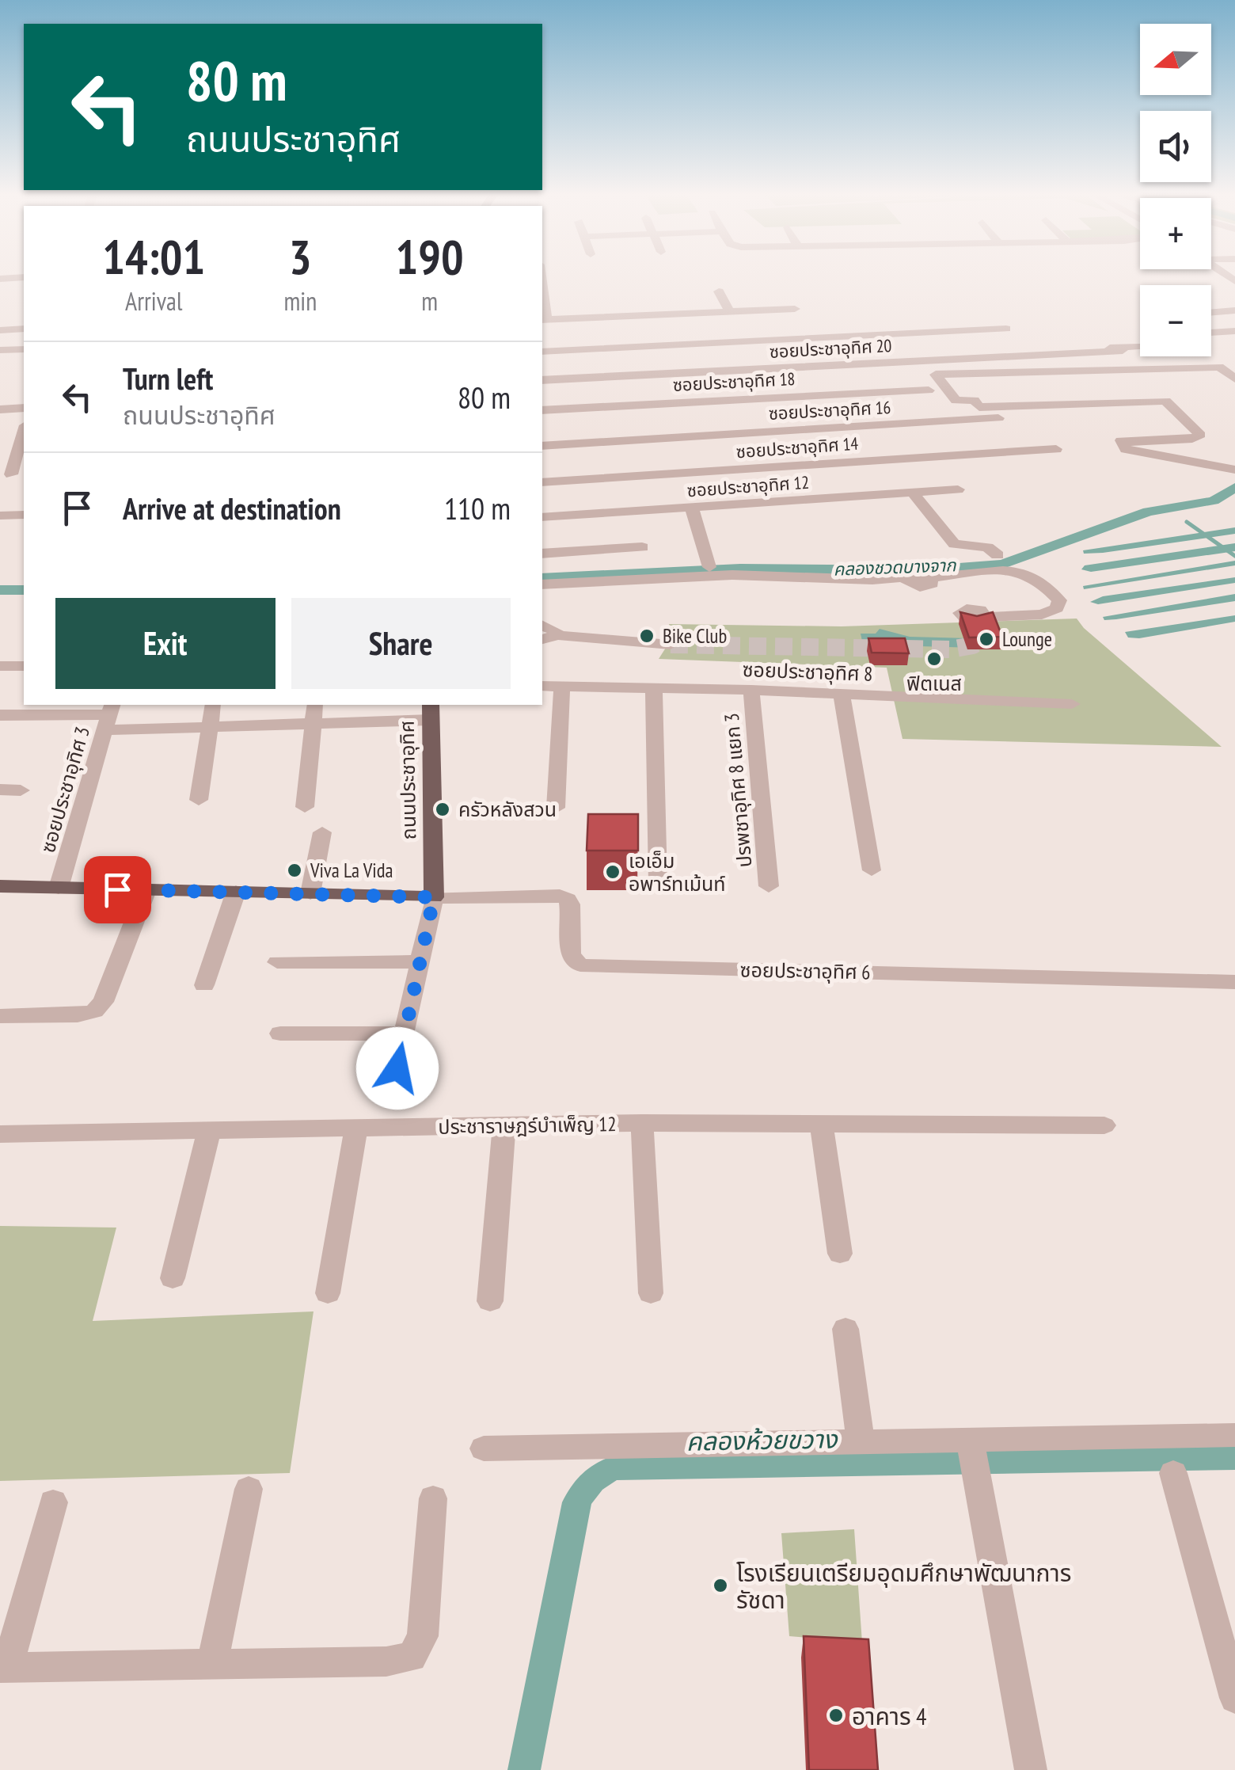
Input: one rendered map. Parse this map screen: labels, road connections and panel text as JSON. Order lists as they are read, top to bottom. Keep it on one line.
{"streets":{"main road":["ถนนประชาอุทิศ"],"street":["ซอยประชาอุทิศ 20","ซอยประชาอุทิศ 18","ซอยประชาอุทิศ 16","ซอยประชาอุทิศ 14","ซอยประชาอุทิศ 12","ซอยประชาอุทิศ 8","ซอยประชาอุทิศ 3","ปรพชาอุทิศ 8 แยก 3","ซอยประชาอุทิศ 6","ประชาราษฎร์บำเพ็ญ 12"]},"crossings":[["ซอยประชาอุทิศ 8","ปรพชาอุทิศ 8 แยก 3"],["ถนนประชาอุทิศ","ซอยประชาอุทิศ 6"]],"water":["คลองชวดบางจาก","คลองห้วยขวาง"],"places":["Bike Club","Lounge","ฟิตเนส","ครัวหลังสวน","Viva La Vida","เอเอ็ม อพาร์ทเม้นท์","โรงเรียนเตรียมอุดมศึกษาพัฒนาการ รัชดา","อาคาร 4"],"north":"left","page":{"map_buttons":["+","−"],"turn":["80 m","ถนนประชาอุทิศ"],"eta":["14:01","Arrival","3","min","190","m"],"list":[{"name":"Turn left","note":"ถนนประชาอุทิศ","value":"80 m"},{"name":"Arrive at destination","value":"110 m"}],"buttons":["Exit","Share"]}}
